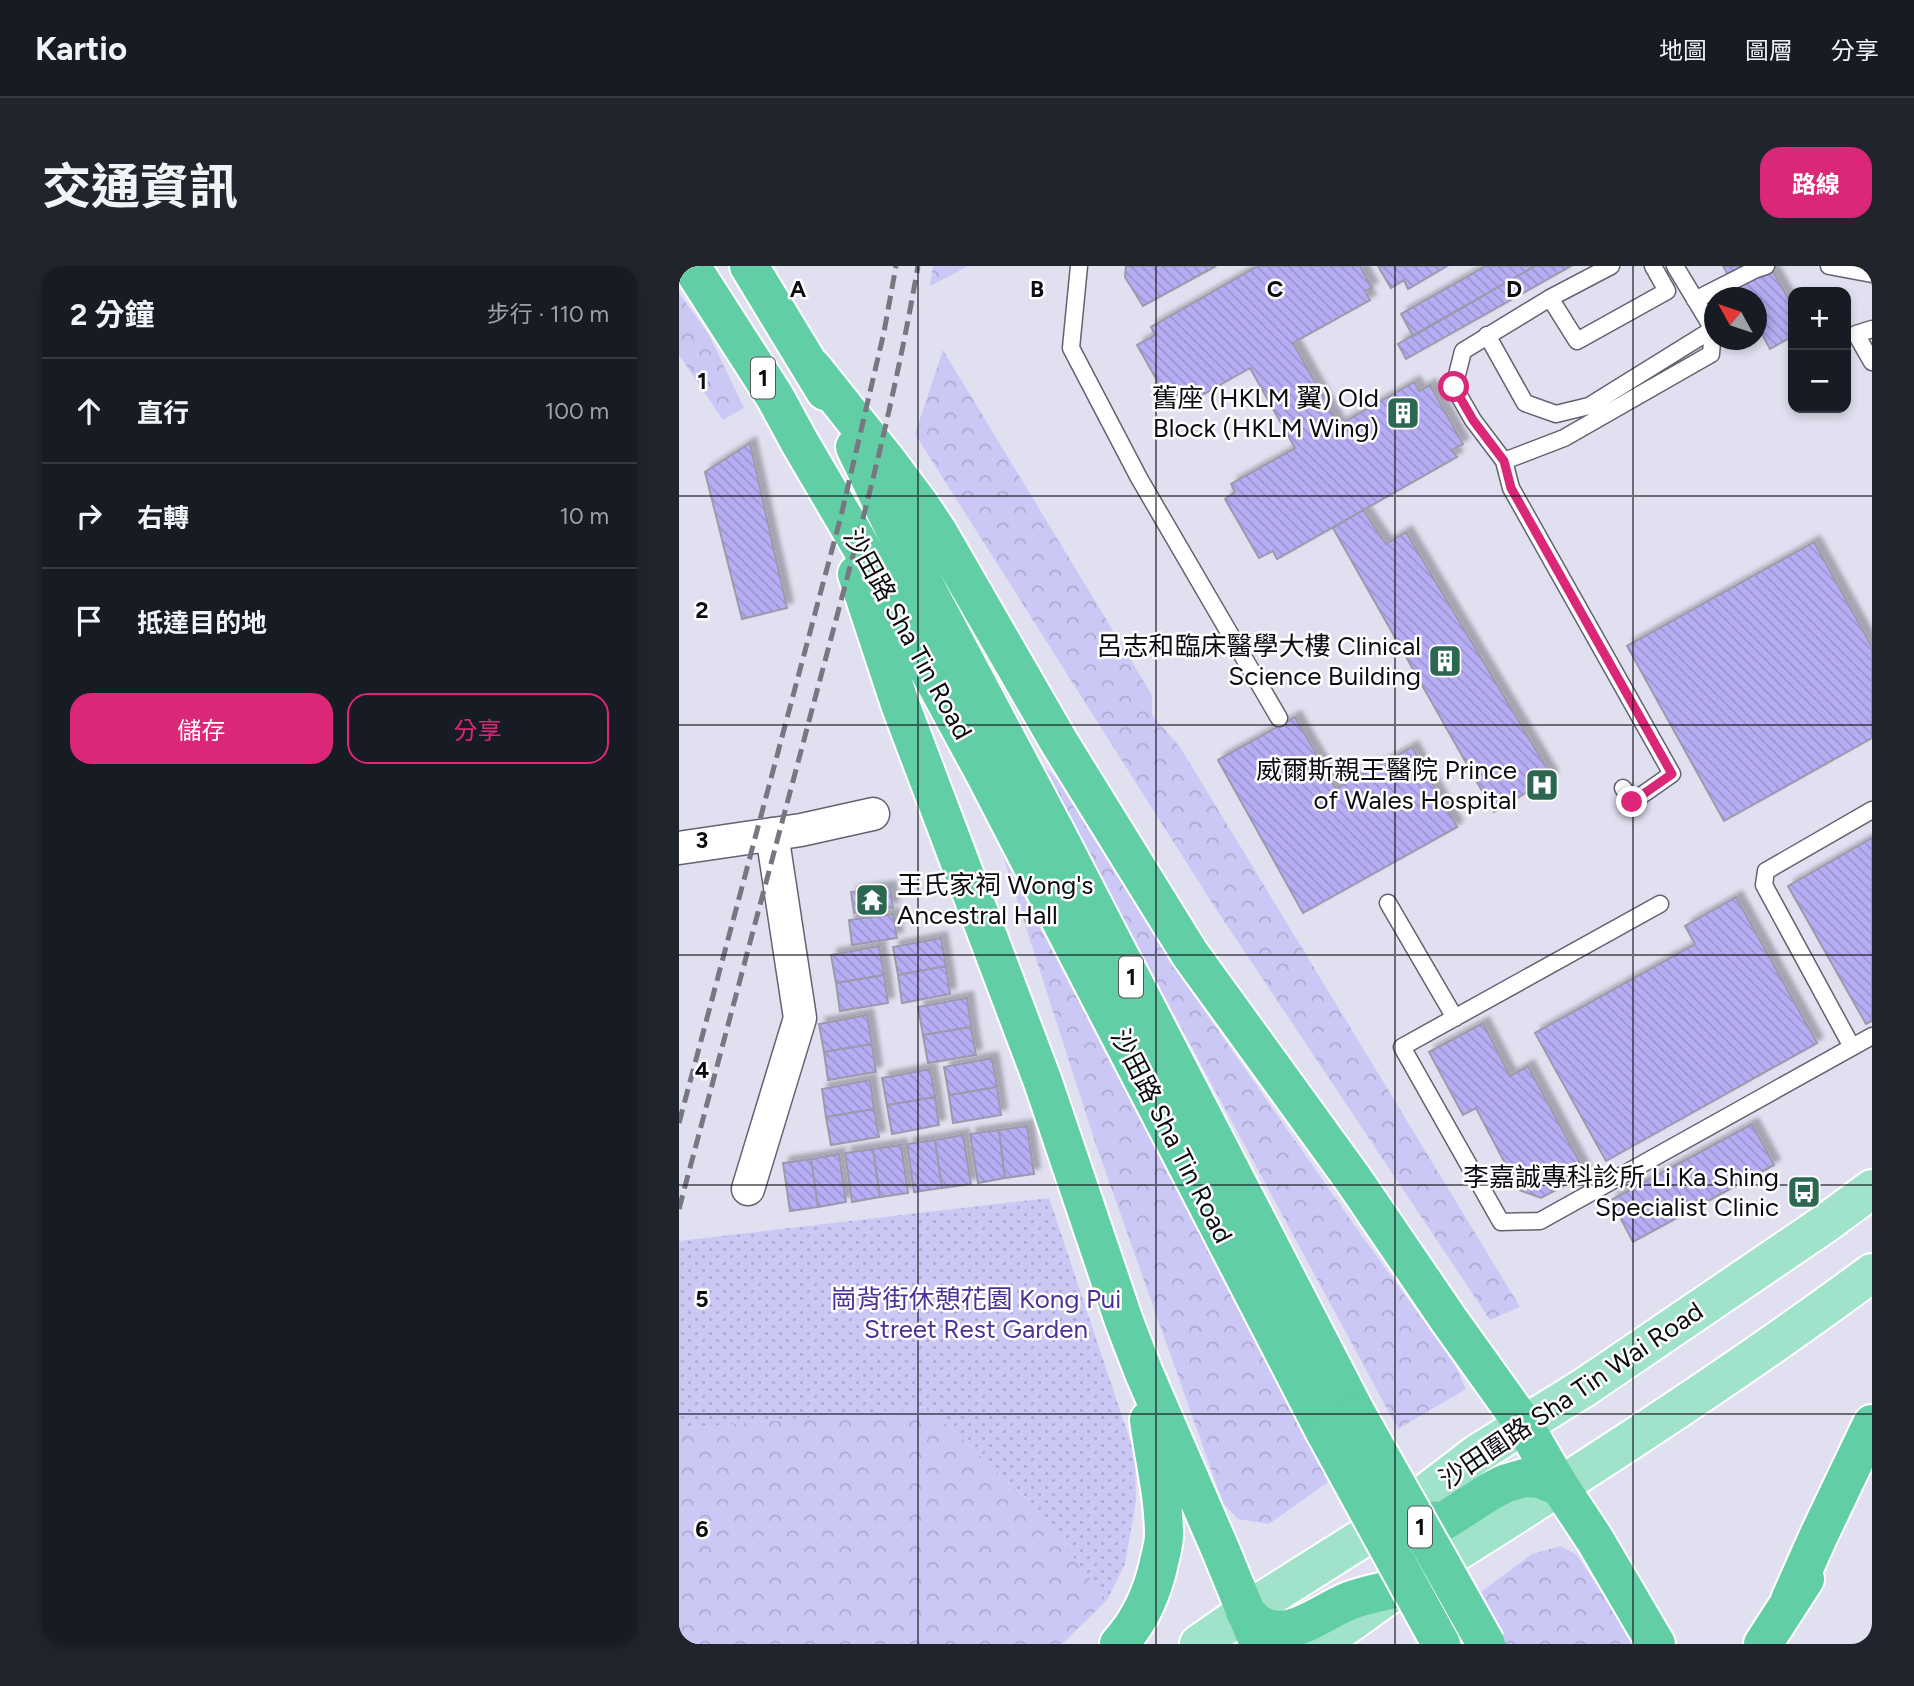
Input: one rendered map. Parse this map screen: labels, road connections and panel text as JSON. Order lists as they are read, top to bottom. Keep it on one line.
{"streets":{"highway":["1","沙田路 Sha Tin Road"],"main road":["沙田圍路 Sha Tin Wai Road"]},"parks":["崗背街休憩花園 Kong Pui Street Rest Garden"],"places":{"building":["舊座 (HKLM 翼) Old Block (HKLM Wing)","呂志和臨床醫學大樓 Clinical Science Building"],"hospital":["威爾斯親王醫院 Prince of Wales Hospital"],"temple":["王氏家祠 Wong's Ancestral Hall"],"bus stop":["李嘉誠專科診所 Li Ka Shing Specialist Clinic"]},"north":"top left","page":{"header":"Kartio","nav":["地圖","圖層","分享"],"title":"交通資訊","buttons":["路線",["儲存","分享"]],"heading":["2 分鐘","步行 · 110 m"],"map_buttons":["+","−"],"list":[["直行","100 m"],["右轉","10 m"],"抵達目的地"]},"grid":{"columns":["A","B","C","D"],"rows":["1","2","3","4","5","6"]}}
